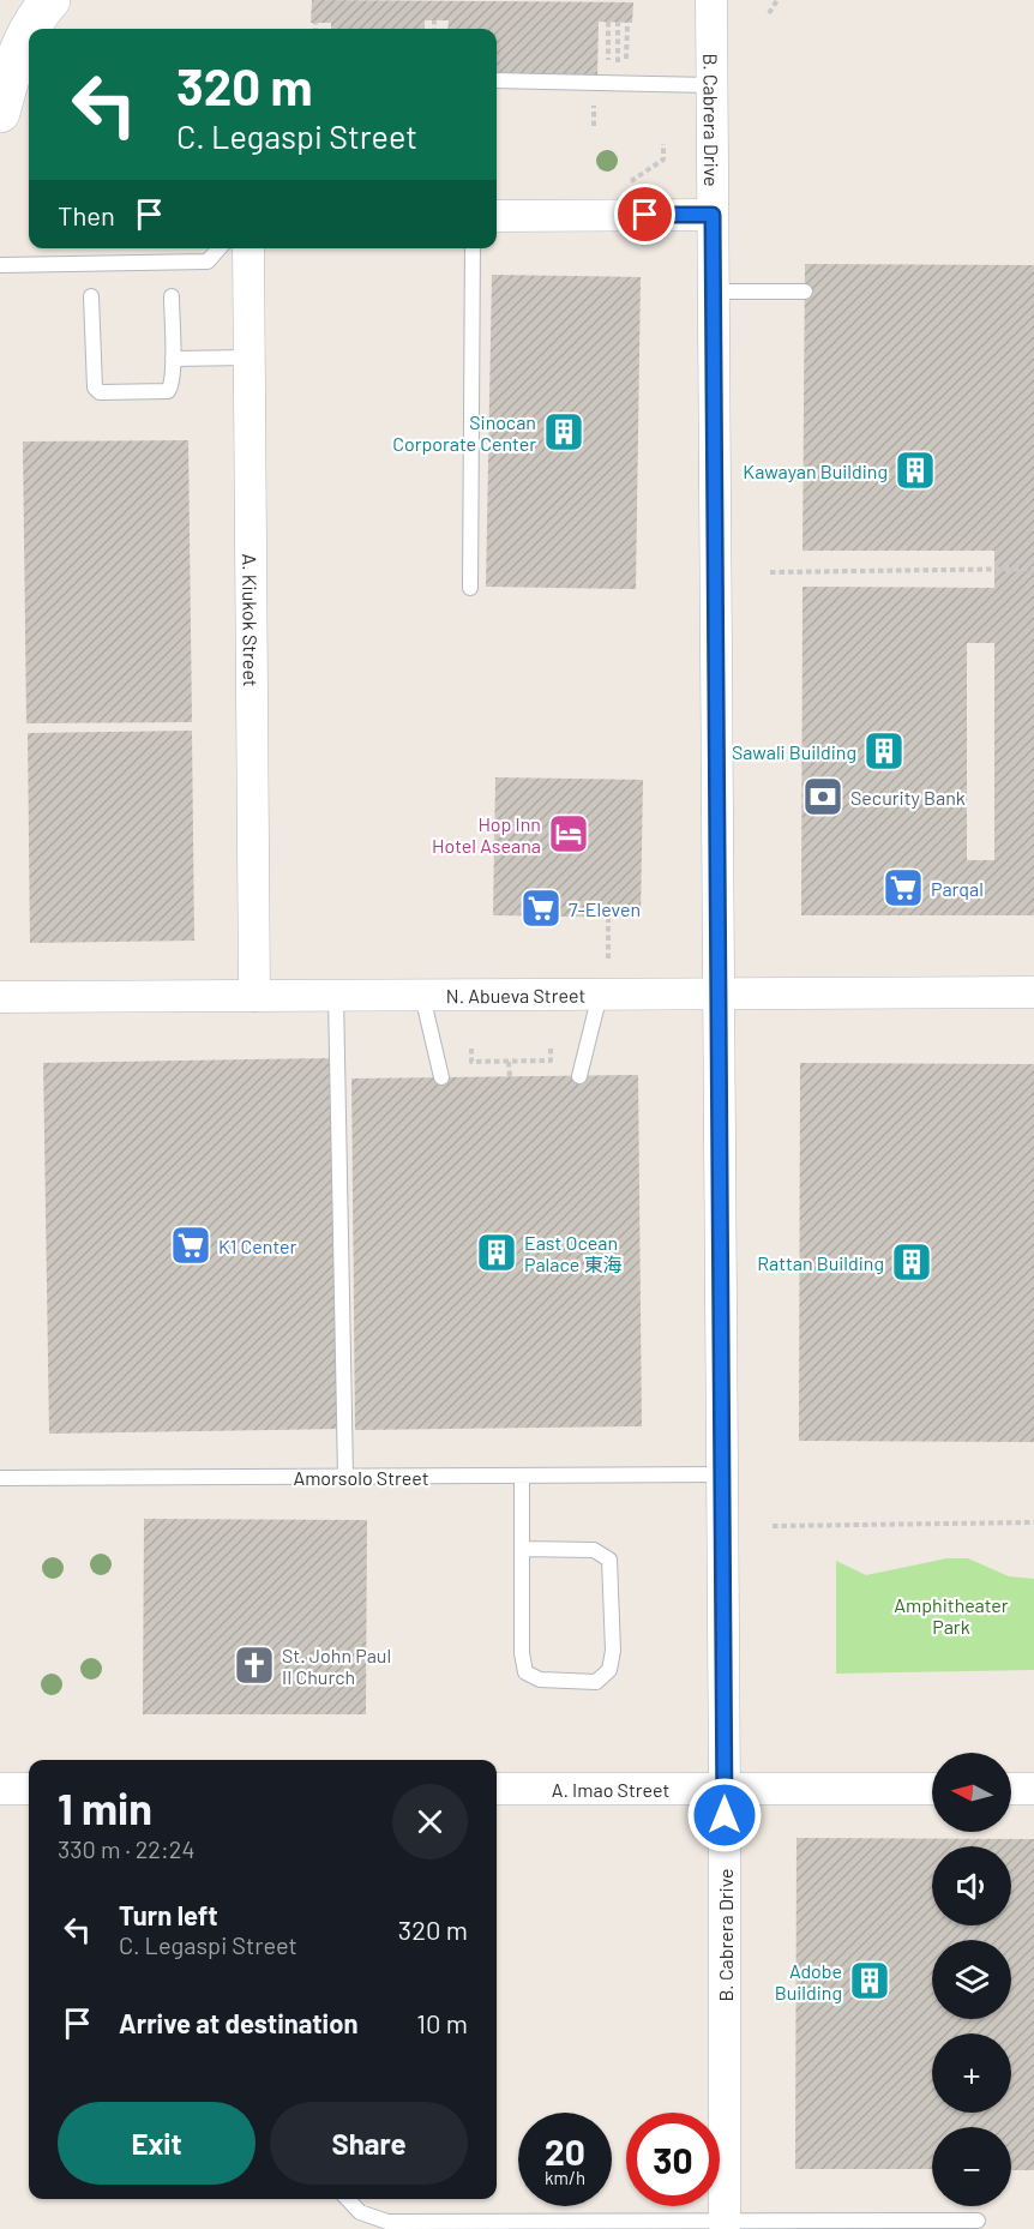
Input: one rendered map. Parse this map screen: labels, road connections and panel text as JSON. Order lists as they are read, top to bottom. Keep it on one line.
{"streets":{"street":["B. Cabrera Drive","A. Kiukok Street","N. Abueva Street","A. Imao Street"],"lane":["Amorsolo Street"]},"crossings":[["B. Cabrera Drive","N. Abueva Street"],["B. Cabrera Drive","Amorsolo Street"],["B. Cabrera Drive","A. Imao Street"],["A. Kiukok Street","N. Abueva Street"]],"parks":["Amphitheater Park"],"places":{"building":["Sinocan Corporate Center","Kawayan Building","Sawali Building","East Ocean Palace 東海","Rattan Building","Adobe Building"],"bank":["Security Bank"],"hotel":["Hop Inn Hotel Aseana"],"supermarket":["Parqal","7-Eleven","K1 Center"],"church":["St. John Paul II Church"]},"north":"left","page":{"turn":["320 m","C. Legaspi Street"],"then":"Then","map_buttons":["+","−"],"heading":["1 min","330 m · 22:24"],"list":[{"name":"Turn left","note":"C. Legaspi Street","value":"320 m"},{"name":"Arrive at destination","value":"10 m"}],"buttons":["Exit","Share"],"speed":"20 km/h","limit":"30"}}
